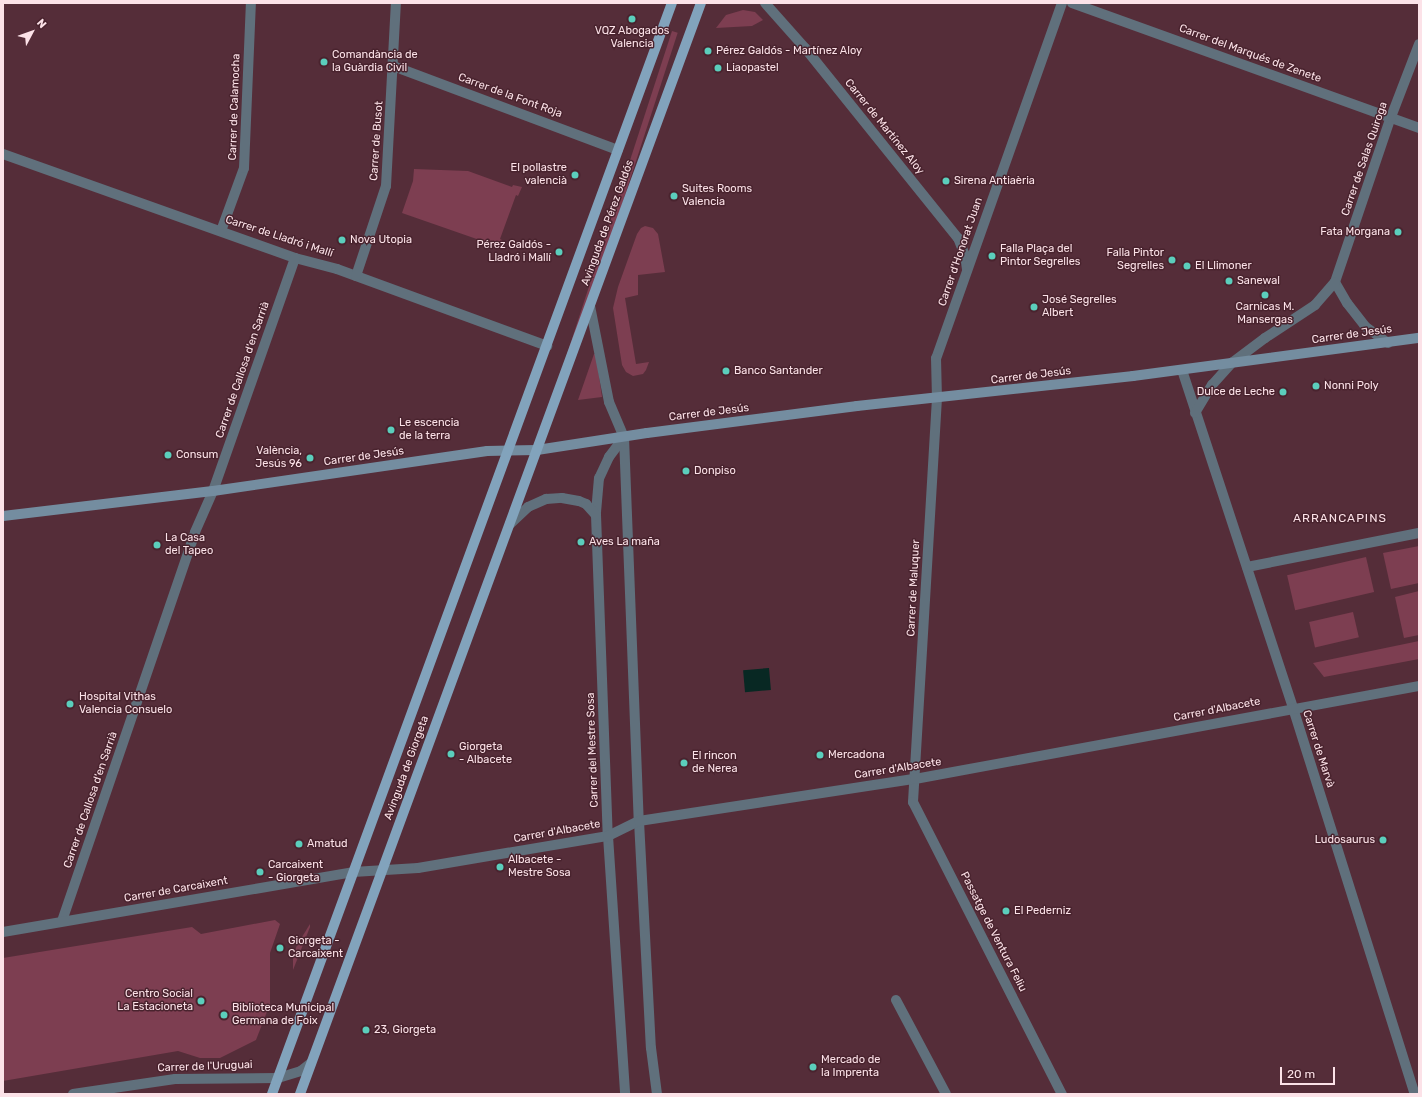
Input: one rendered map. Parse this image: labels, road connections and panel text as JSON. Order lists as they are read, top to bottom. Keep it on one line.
{"streets":{"main road":["Avinguda de Pérez Galdós","Carrer de Jesús","Avinguda de Giorgeta"],"street":["Carrer del Marqués de Zenete","Carrer de la Font Roja","Carrer de Calamocha","Carrer de Martínez Aloy","Carrer de Busot","Carrer de Salas Quiroga","Carrer de Lladró i Mallí","Carrer d'Honorat Juan","Carrer de Callosa d'en Sarrià","Carrer de Maluquer","Carrer d'Albacete","Carrer de Marvà","Carrer del Mestre Sosa","Carrer de Carcaixent","Passatge de Ventura Feliu","Carrer de l'Uruguai"]},"crossings":[["Carrer del Marqués de Zenete","Carrer de Salas Quiroga"],["Carrer de la Font Roja","Carrer de Busot"],["Carrer de la Font Roja","Avinguda de Pérez Galdós"],["Carrer de Calamocha","Carrer de Lladró i Mallí"],["Carrer de Martínez Aloy","Carrer d'Honorat Juan"],["Carrer de Busot","Carrer de Lladró i Mallí"],["Carrer de Salas Quiroga","Carrer de Jesús"],["Avinguda de Pérez Galdós","Carrer de Lladró i Mallí"],["Avinguda de Pérez Galdós","Carrer de Jesús"],["Avinguda de Pérez Galdós","Avinguda de Giorgeta"],["Carrer de Lladró i Mallí","Carrer de Callosa d'en Sarrià"],["Carrer d'Honorat Juan","Carrer de Jesús"],["Carrer d'Honorat Juan","Carrer de Maluquer"],["Carrer de Jesús","Carrer de Callosa d'en Sarrià"],["Carrer de Jesús","Carrer de Maluquer"],["Carrer de Jesús","Carrer de Marvà"],["Carrer de Jesús","Carrer del Mestre Sosa"],["Carrer de Jesús","Avinguda de Giorgeta"],["Carrer de Callosa d'en Sarrià","Carrer de Carcaixent"],["Carrer de Maluquer","Carrer d'Albacete"],["Carrer de Maluquer","Passatge de Ventura Feliu"],["Carrer d'Albacete","Carrer de Marvà"],["Carrer d'Albacete","Carrer del Mestre Sosa"],["Carrer d'Albacete","Avinguda de Giorgeta"],["Carrer d'Albacete","Carrer de Carcaixent"],["Carrer d'Albacete","Passatge de Ventura Feliu"],["Avinguda de Giorgeta","Carrer de Carcaixent"],["Avinguda de Giorgeta","Carrer de l'Uruguai"]],"districts":["ARRANCAPINS"],"places":["VQZ Abogados Valencia","Pérez Galdós - Martínez Aloy","Comandància de la Guàrdia Civil","Liaopastel","El pollastre valencià","Sirena Antiaèria","Suites Rooms Valencia","Fata Morgana","Nova Utopia","Pérez Galdós - Lladró i Mallí","Falla Plaça del Pintor Segrelles","Falla Pintor Segrelles","El Llimoner","Sanewal","Carnicas M. Mansergas","José Segrelles Albert","Banco Santander","Nonni Poly","Dulce de Leche","Le escencia de la terra","Consum","València, Jesús 96","Donpiso","Aves La maña","La Casa del Tapeo","Hospital Vithas Valencia Consuelo","Giorgeta - Albacete","Mercadona","El rincon de Nerea","Ludosaurus","Amatud","Albacete - Mestre Sosa","Carcaixent - Giorgeta","El Pederniz","Giorgeta - Carcaixent","Centro Social La Estacioneta","Biblioteca Municipal Germana de Foix","23, Giorgeta","Mercado de la Imprenta"],"scale_bar":"20 m","north":"top right"}
